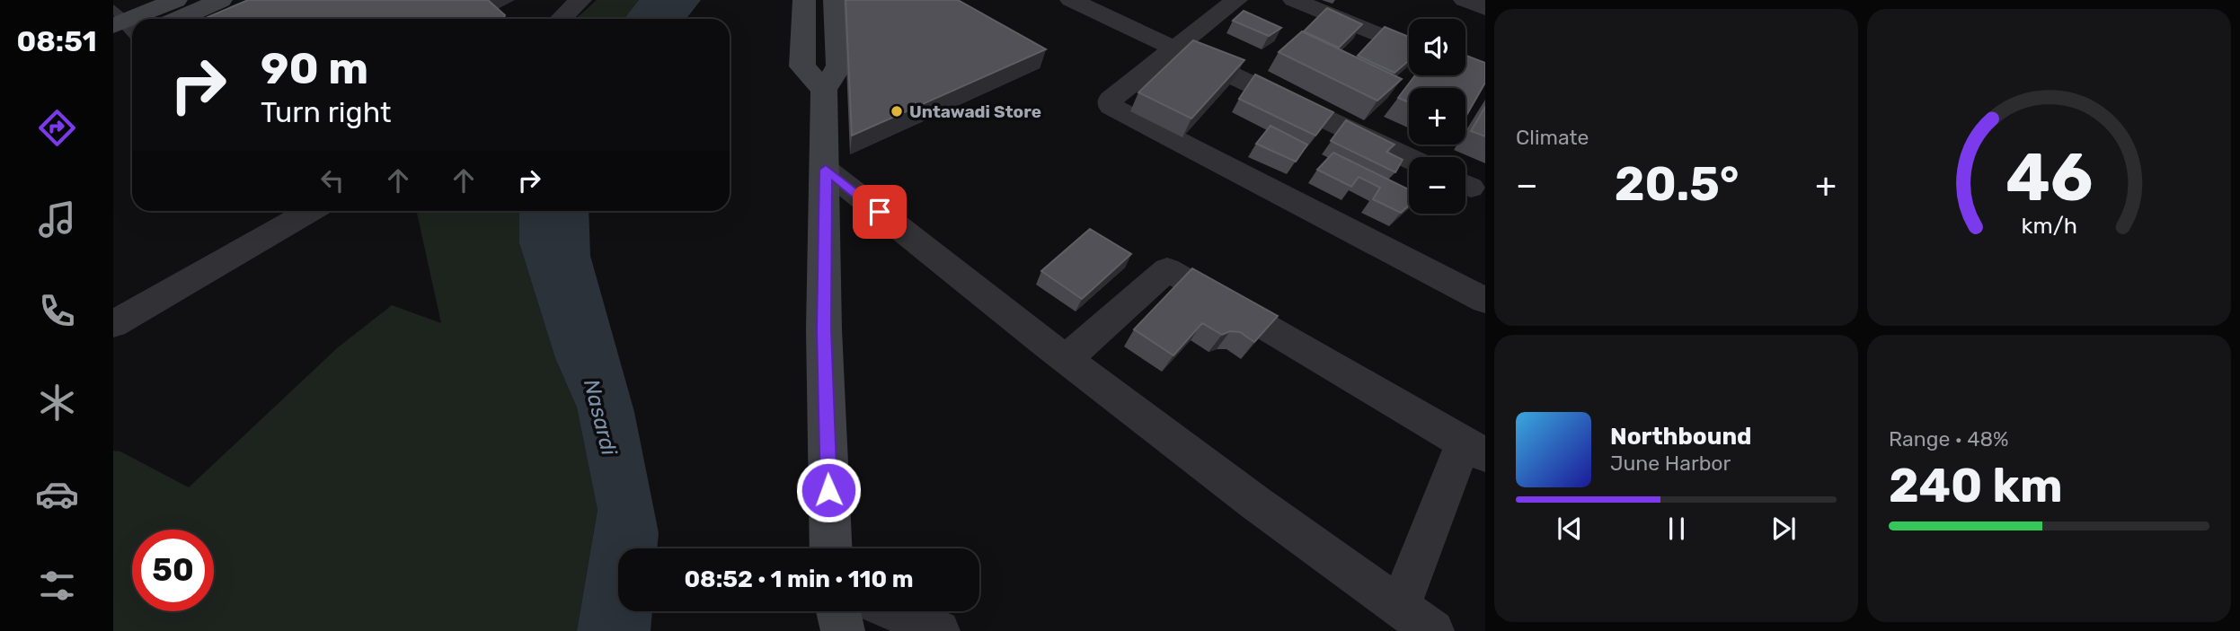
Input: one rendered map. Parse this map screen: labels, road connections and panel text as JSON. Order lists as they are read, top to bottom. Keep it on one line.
{"water":["Nasardi"],"places":["Untawadi Store"],"page":{"tabs":"08:51","tile":["Climate",["Range · 48%","240 km"]],"map_buttons":["+","−"],"turn":["90 m","Turn right"],"heat":["−","20.5°","+"],"song":["Northbound","June Harbor"],"limit":"50","trip":"08:52 · 1 min · 110 m","gauge":["46","km/h"]}}
